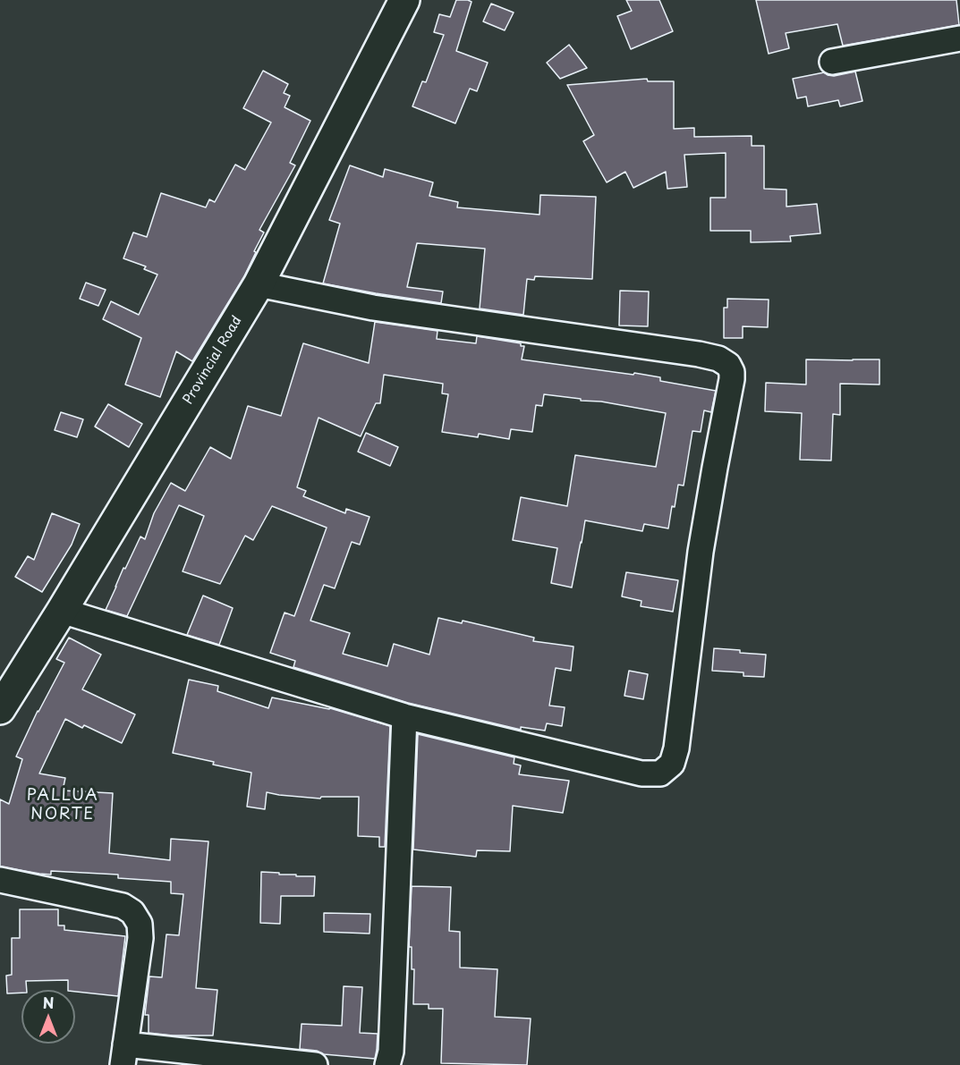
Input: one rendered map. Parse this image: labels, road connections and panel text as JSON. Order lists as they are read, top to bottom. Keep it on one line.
{"streets":{"main road":["Provincial Road"]},"districts":["PALLUA NORTE"],"north":"top"}
